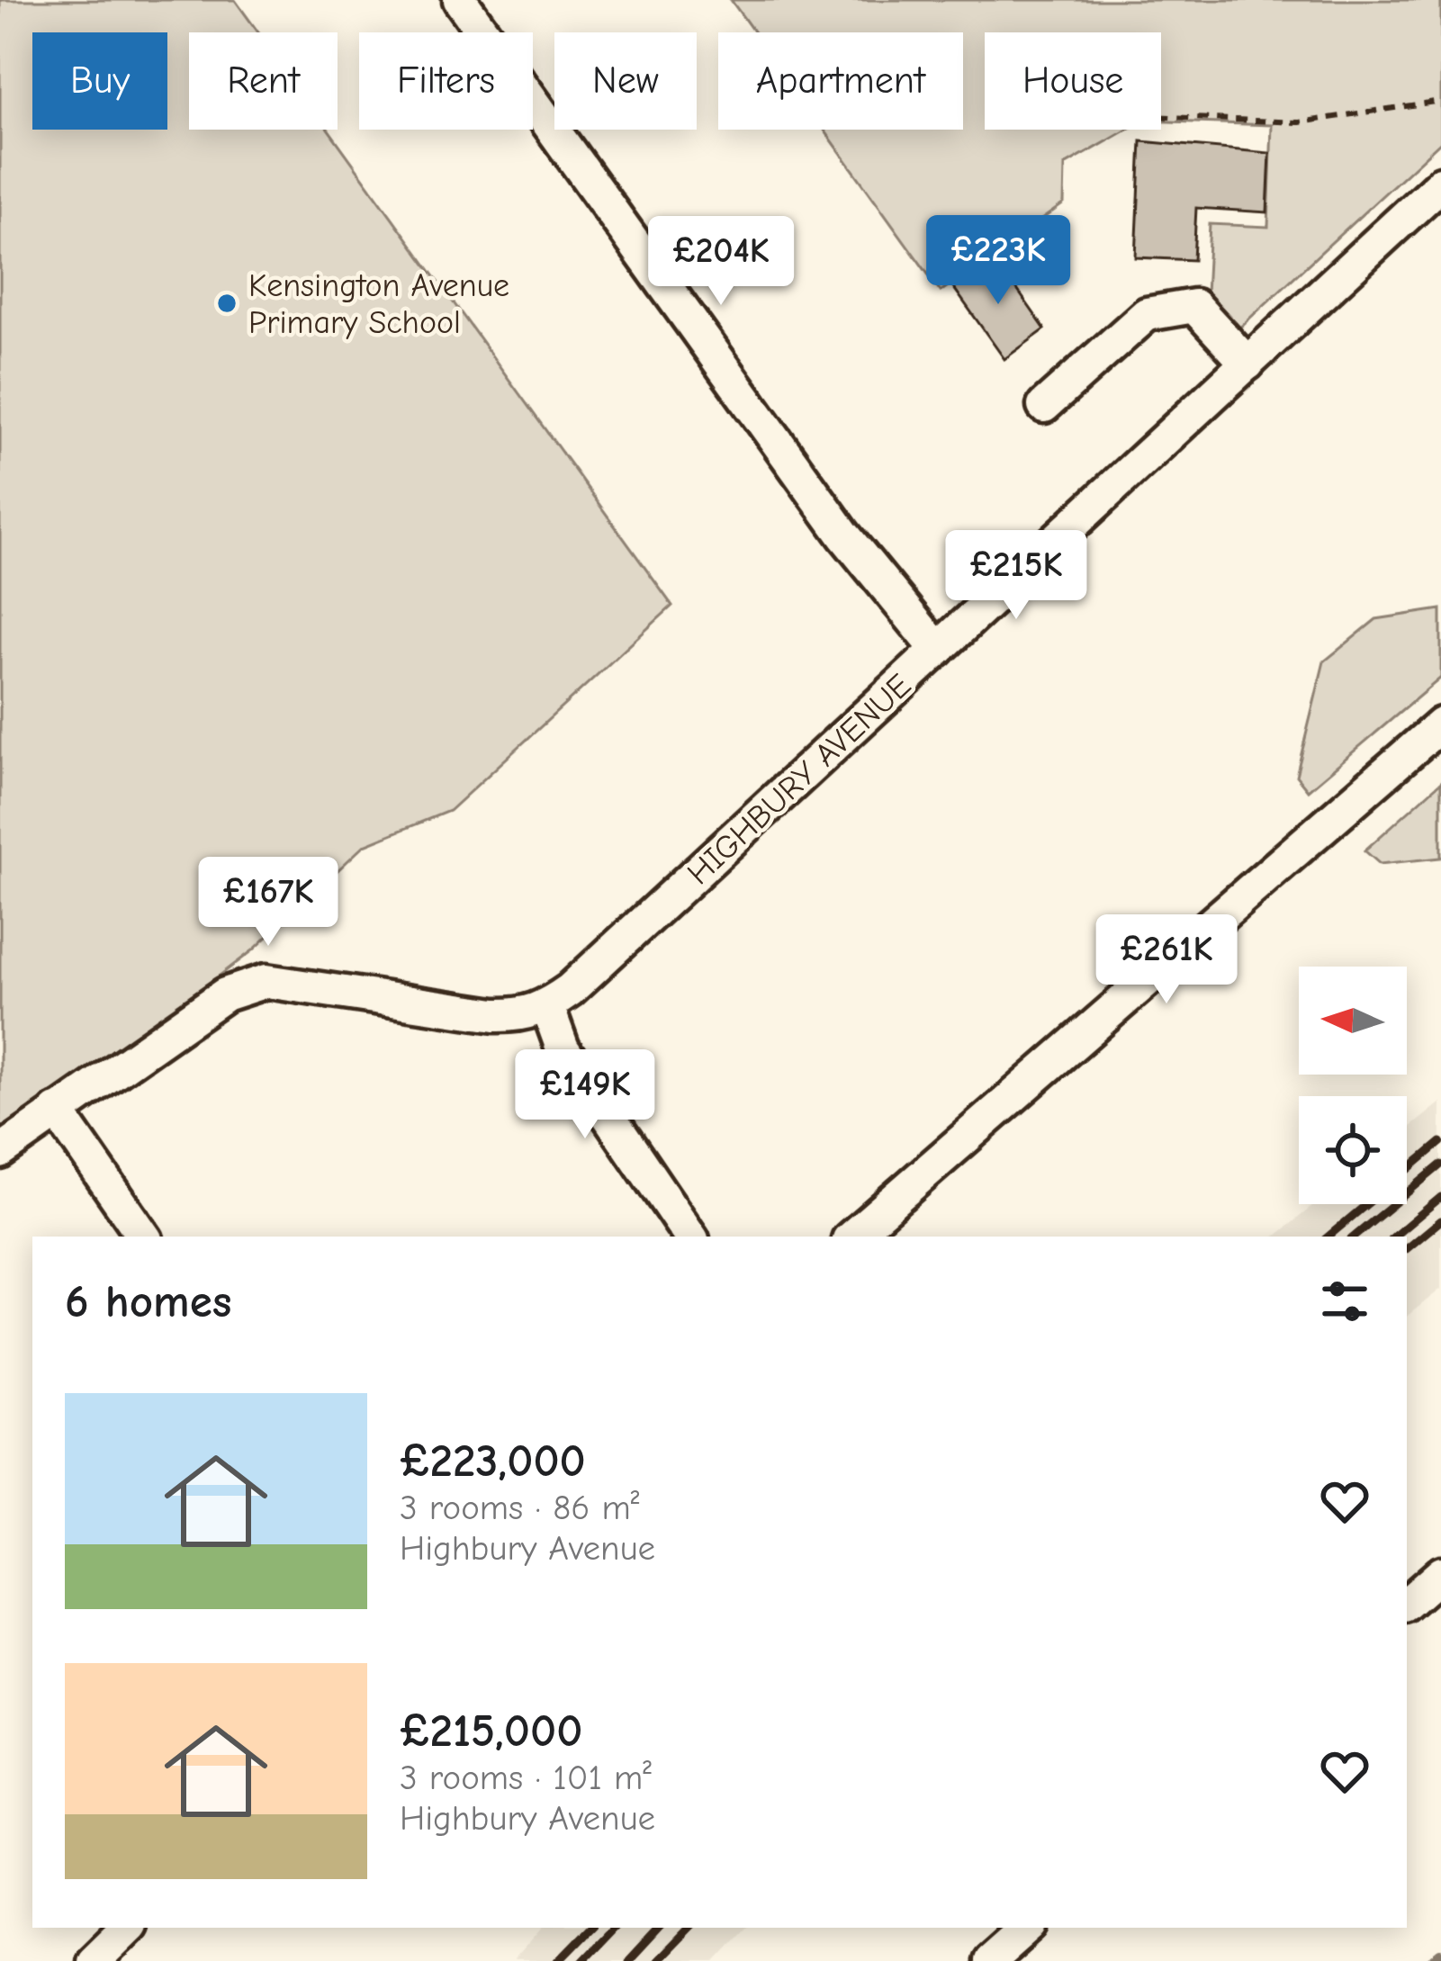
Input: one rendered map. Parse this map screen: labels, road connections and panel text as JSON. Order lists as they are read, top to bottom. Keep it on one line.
{"streets":{"street":["HIGHBURY AVENUE"]},"places":["Kensington Avenue Primary School"],"north":"left","page":{"chip":["Buy","Rent","Filters","New","Apartment","House"],"price":["£223K","£204K","£215K","£167K","£261K","£149K"],"heading":"6 homes","list":[{"name":"£223,000","note":"3 rooms · 86 m² · Highbury Avenue"},{"name":"£215,000","note":"3 rooms · 101 m² · Highbury Avenue"}]}}
